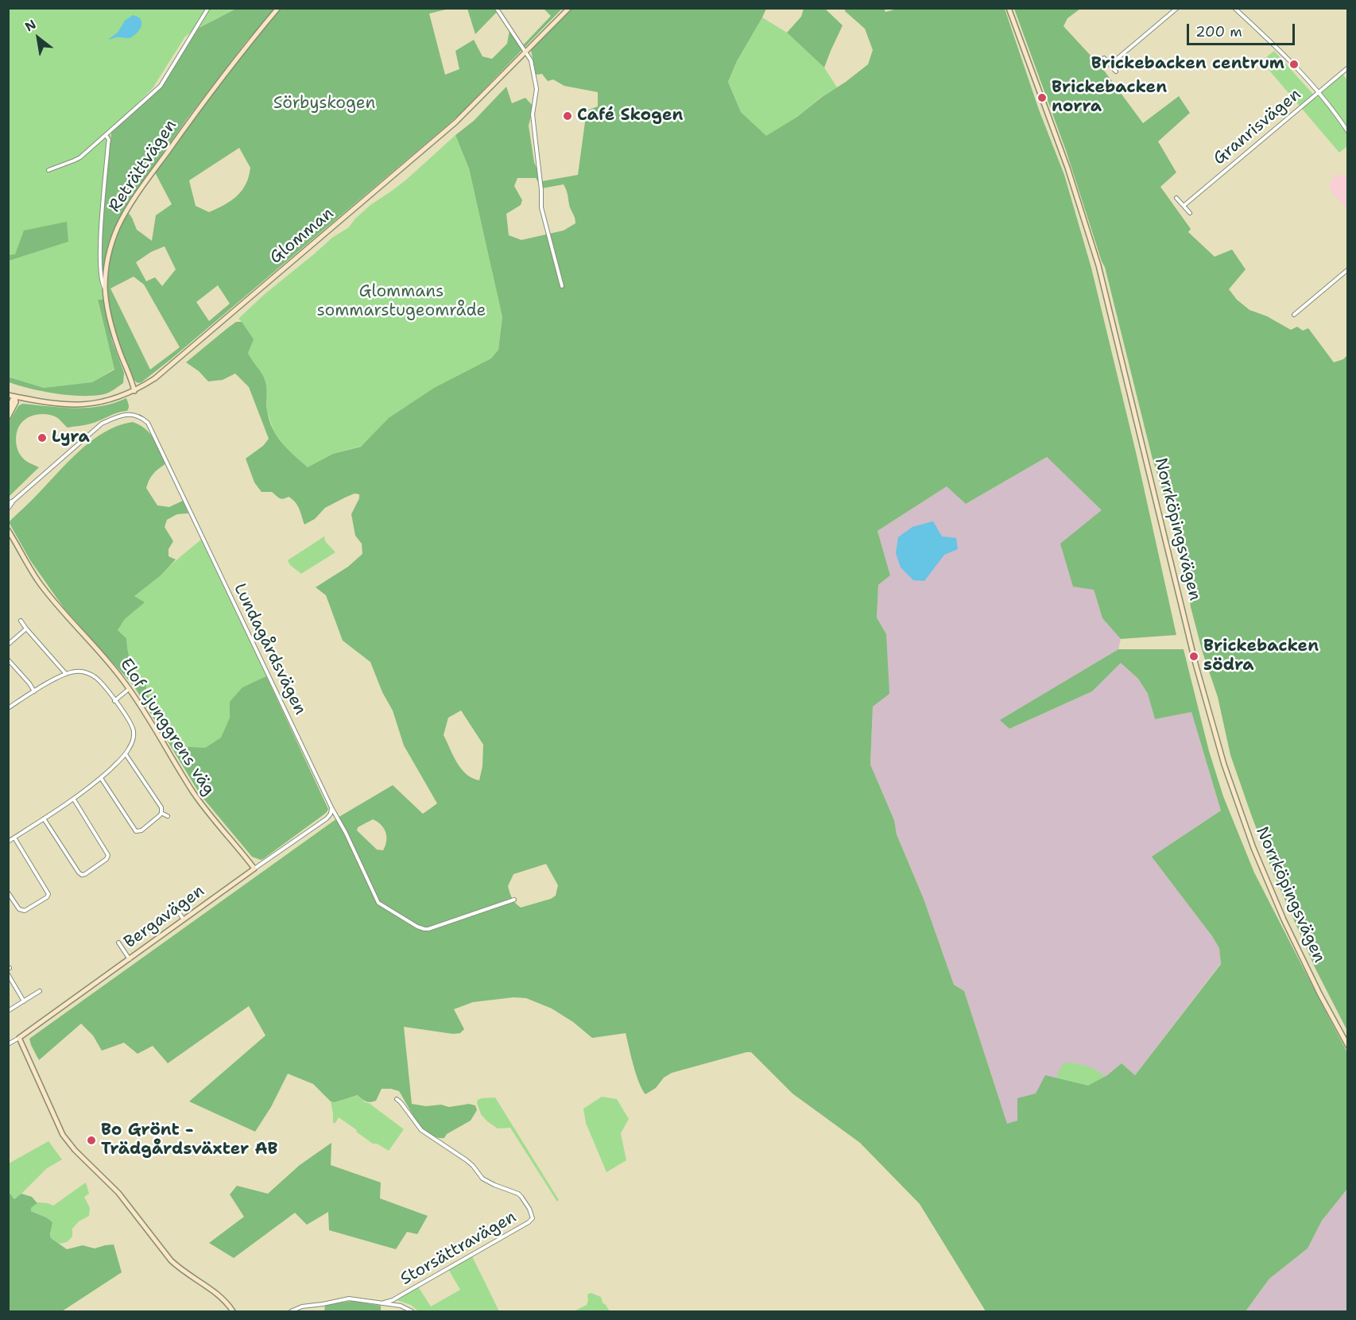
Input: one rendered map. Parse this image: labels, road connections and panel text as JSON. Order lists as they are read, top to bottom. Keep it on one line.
{"streets":{"main road":["Reträttvägen","Glomman","Norrköpingsvägen","Elof Ljunggrens väg","Bergavägen"],"street":["Granrisvägen","Lundagårdsvägen","Storsättravägen"]},"crossings":[["Reträttvägen","Glomman"],["Lundagårdsvägen","Bergavägen"],["Elof Ljunggrens väg","Bergavägen"]],"parks":["Sörbyskogen","Glommans sommarstugeområde"],"places":["Brickebacken centrum","Brickebacken norra","Café Skogen","Lyra","Brickebacken södra","Bo Grönt - Trädgårdsväxter AB"],"scale_bar":"200 m","north":"top left"}
